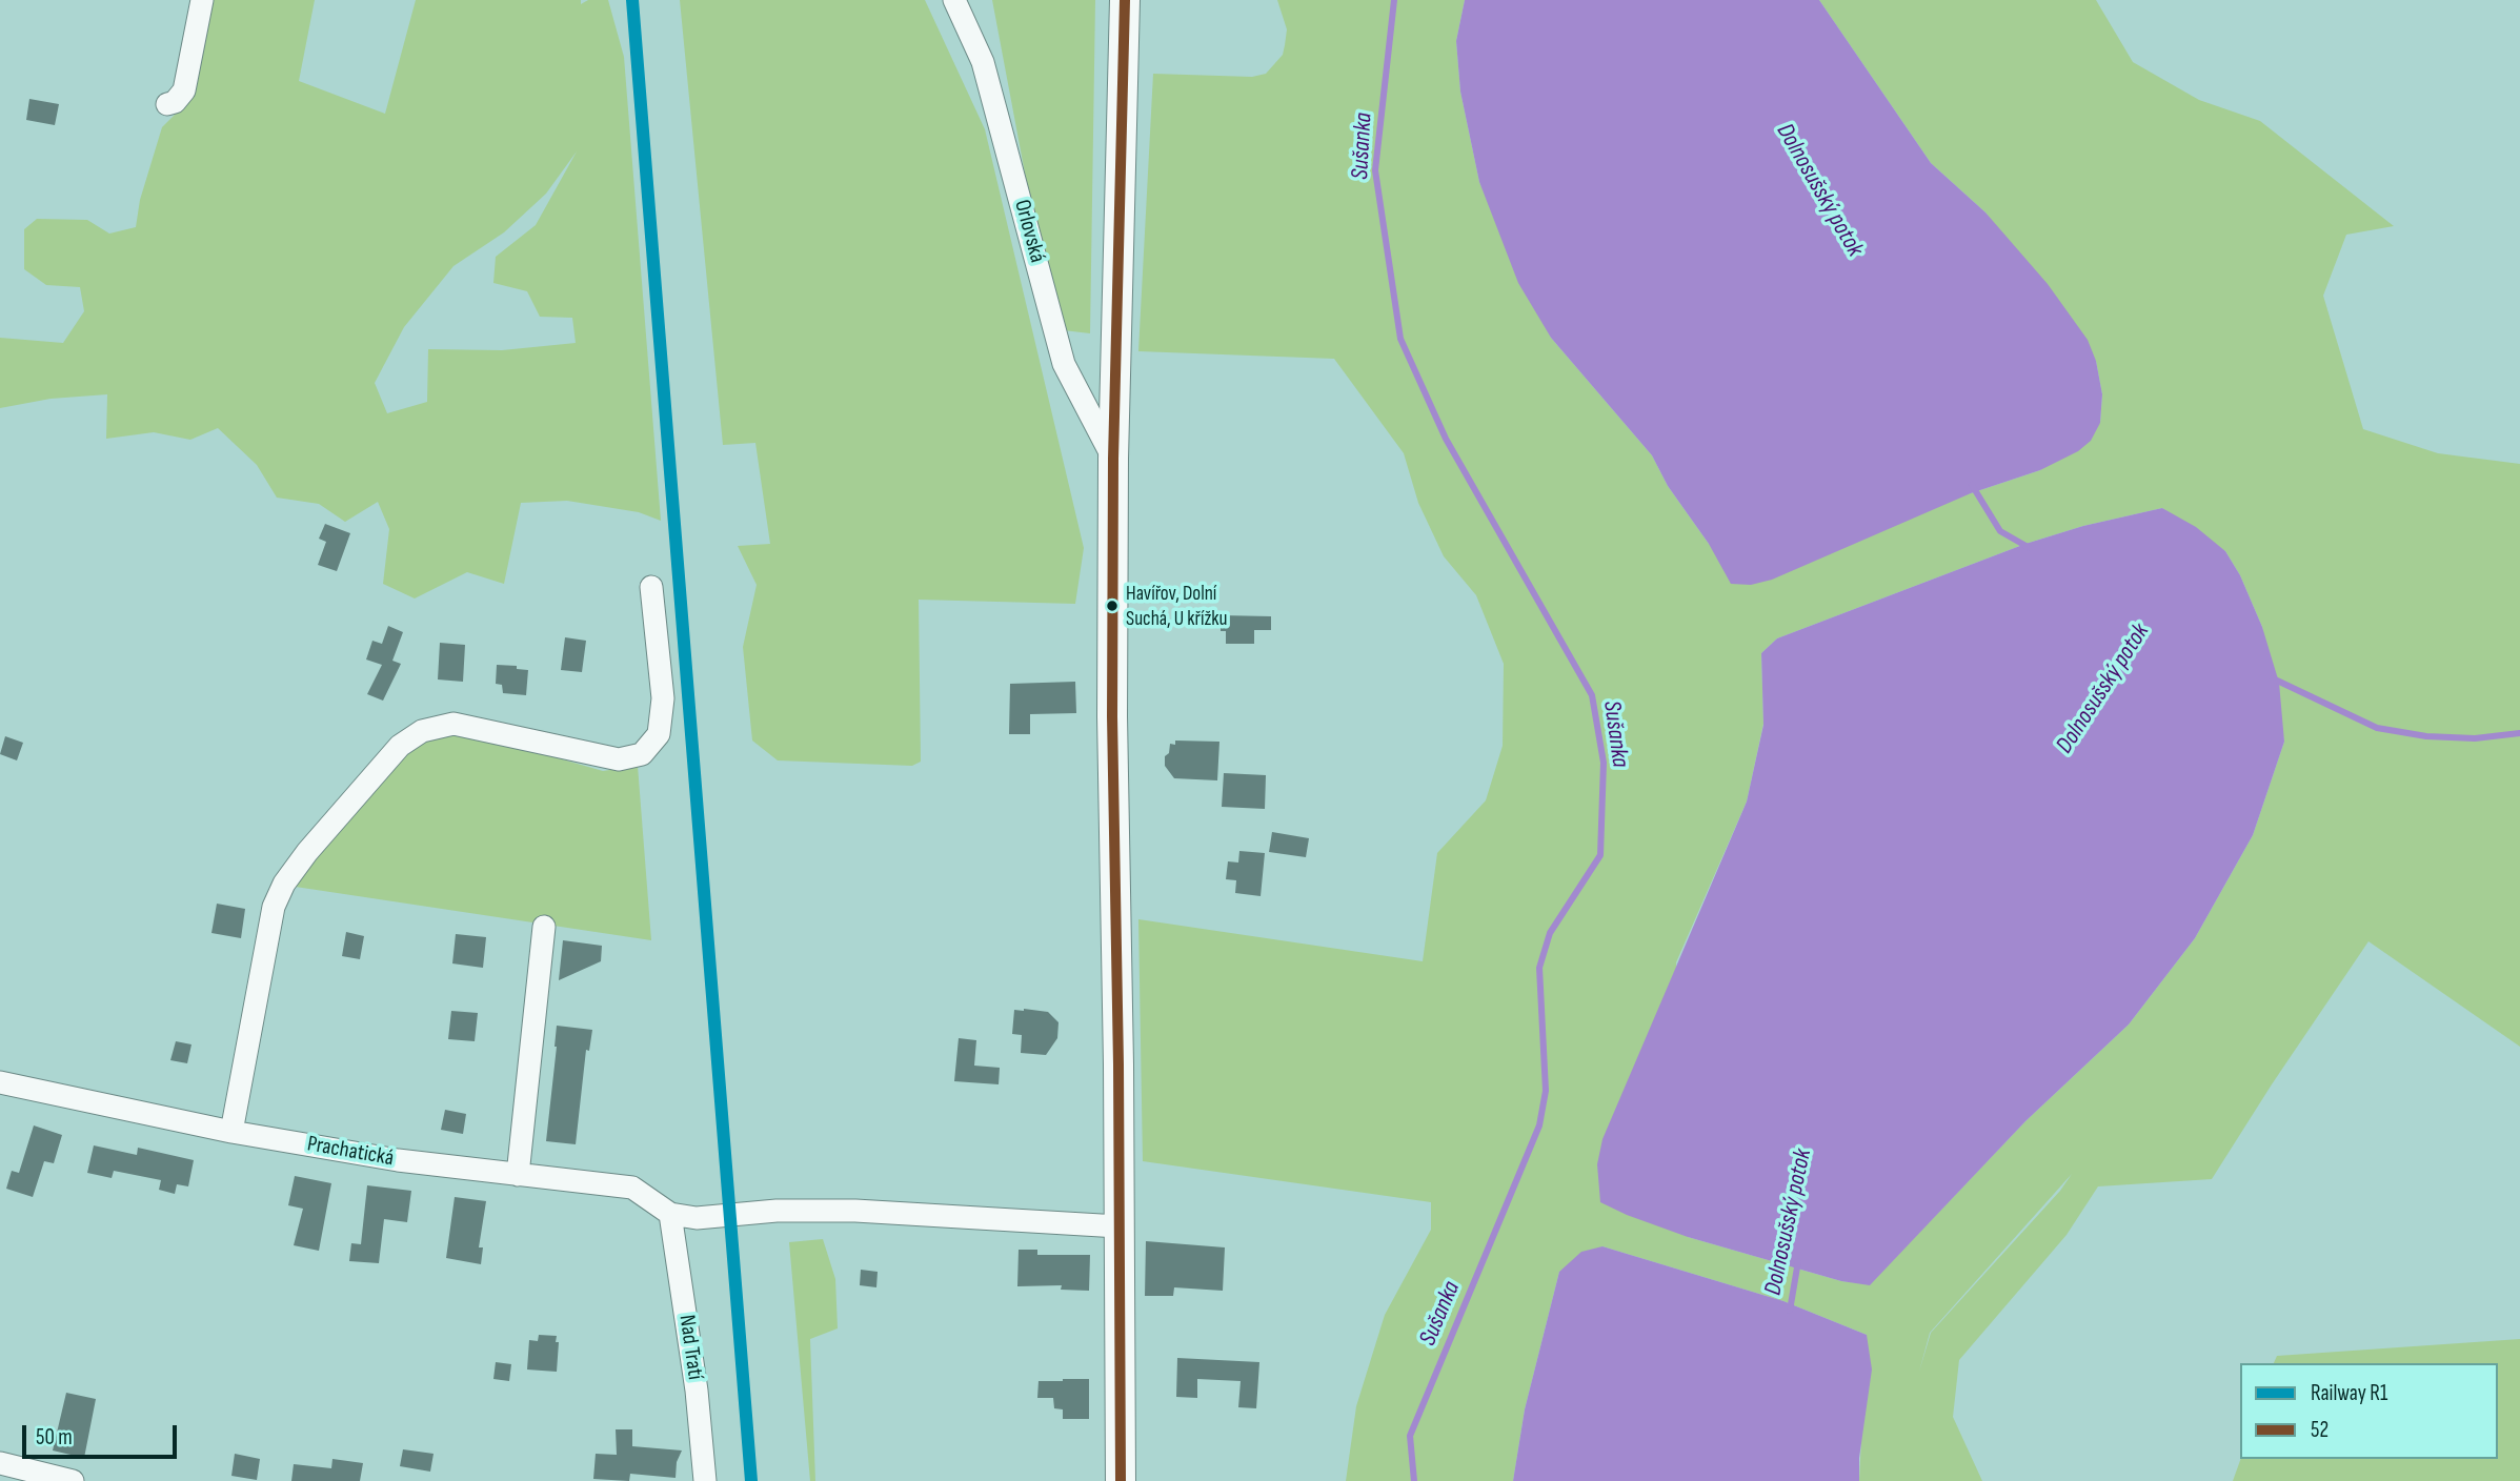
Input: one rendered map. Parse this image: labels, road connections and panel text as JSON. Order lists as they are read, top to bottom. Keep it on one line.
{"streets":{"main road":["Orlovská"],"street":["Prachatická","Nad Tratí"]},"crossings":[["Orlovská","Prachatická"],["Prachatická","Nad Tratí"]],"water":["Sušanka","Dolnosušský potok"],"places":["Havířov, Dolní Suchá, U křížku"],"lines":["rail line R1","transit line 52"],"legend":["Railway R1","52"],"scale_bar":"50 m"}
